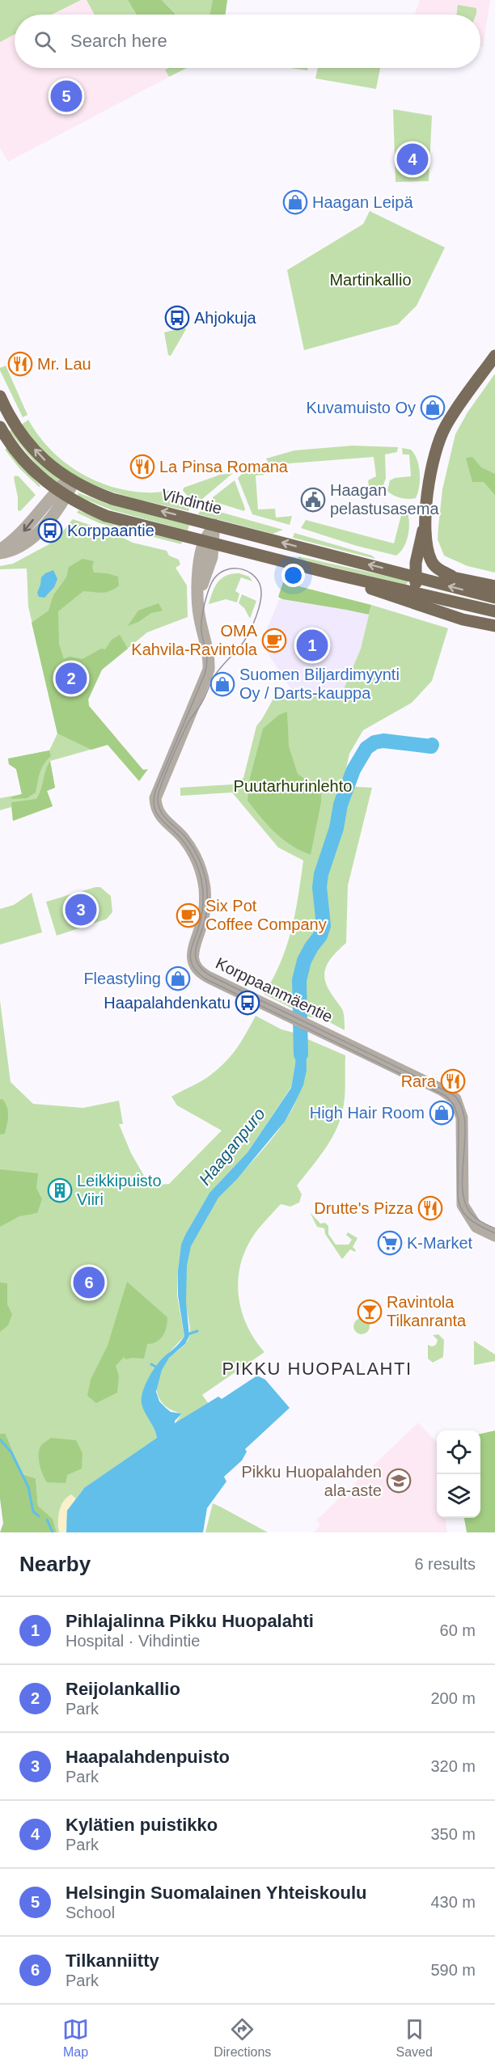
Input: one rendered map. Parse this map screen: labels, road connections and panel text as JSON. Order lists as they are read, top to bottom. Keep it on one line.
{"streets":{"main road":["Vihdintie"],"street":["Korppaanmäentie"]},"crossings":[["Vihdintie","Korppaanmäentie"]],"districts":["PIKKU HUOPALAHTI"],"water":["Haaganpuro"],"parks":["Martinkallio","Puutarhurinlehto"],"places":{"shop":["Haagan Leipä","Kuvamuisto Oy","Suomen Biljardimyynti Oy / Darts-kauppa","Fleastyling","High Hair Room"],"bus stop":["Ahjokuja","Korppaantie","Haapalahdenkatu"],"restaurant":["Mr. Lau","La Pinsa Romana","Rara","Drutte's Pizza"],"public building":["Haagan pelastusasema"],"cafe":["OMA Kahvila-Ravintola","Six Pot Coffee Company"],"building":["Leikkipuisto Viiri"],"supermarket":["K-Market"],"bar":["Ravintola Tilkanranta"],"school or university":["Pikku Huopalahden ala-aste"]},"page":{"search":"Search here","pins":["5","4","1","2","3","6"],"heading":["Nearby","6 results"],"list":[{"mark":"1","name":"Pihlajalinna Pikku Huopalahti","note":"Hospital · Vihdintie","value":"60 m"},{"mark":"2","name":"Reijolankallio","note":"Park","value":"200 m"},{"mark":"3","name":"Haapalahdenpuisto","note":"Park","value":"320 m"},{"mark":"4","name":"Kylätien puistikko","note":"Park","value":"350 m"},{"mark":"5","name":"Helsingin Suomalainen Yhteiskoulu","note":"School","value":"430 m"},{"mark":"6","name":"Tilkanniitty","note":"Park","value":"590 m"}],"nav":["Map","Directions","Saved"]}}
